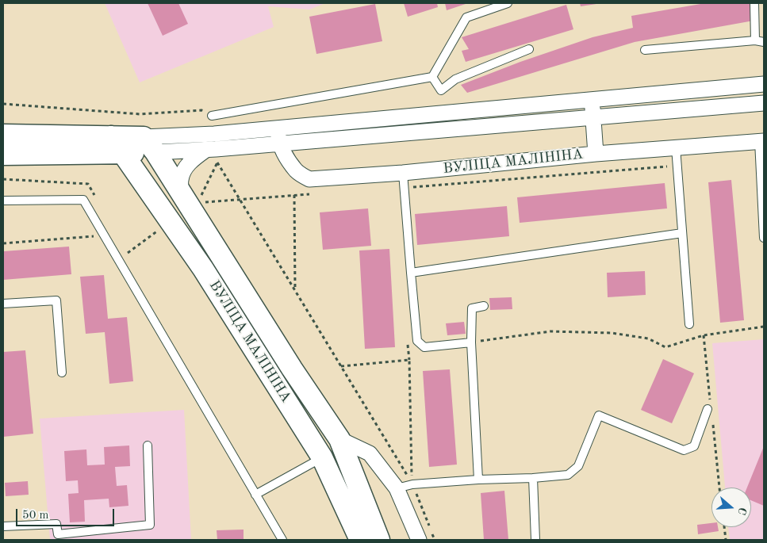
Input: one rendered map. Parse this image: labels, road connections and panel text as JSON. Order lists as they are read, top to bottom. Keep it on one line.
{"streets":{"main road":["ВУЛІЦА МАЛІНІНА"]},"scale_bar":"50 m","north":"right"}
